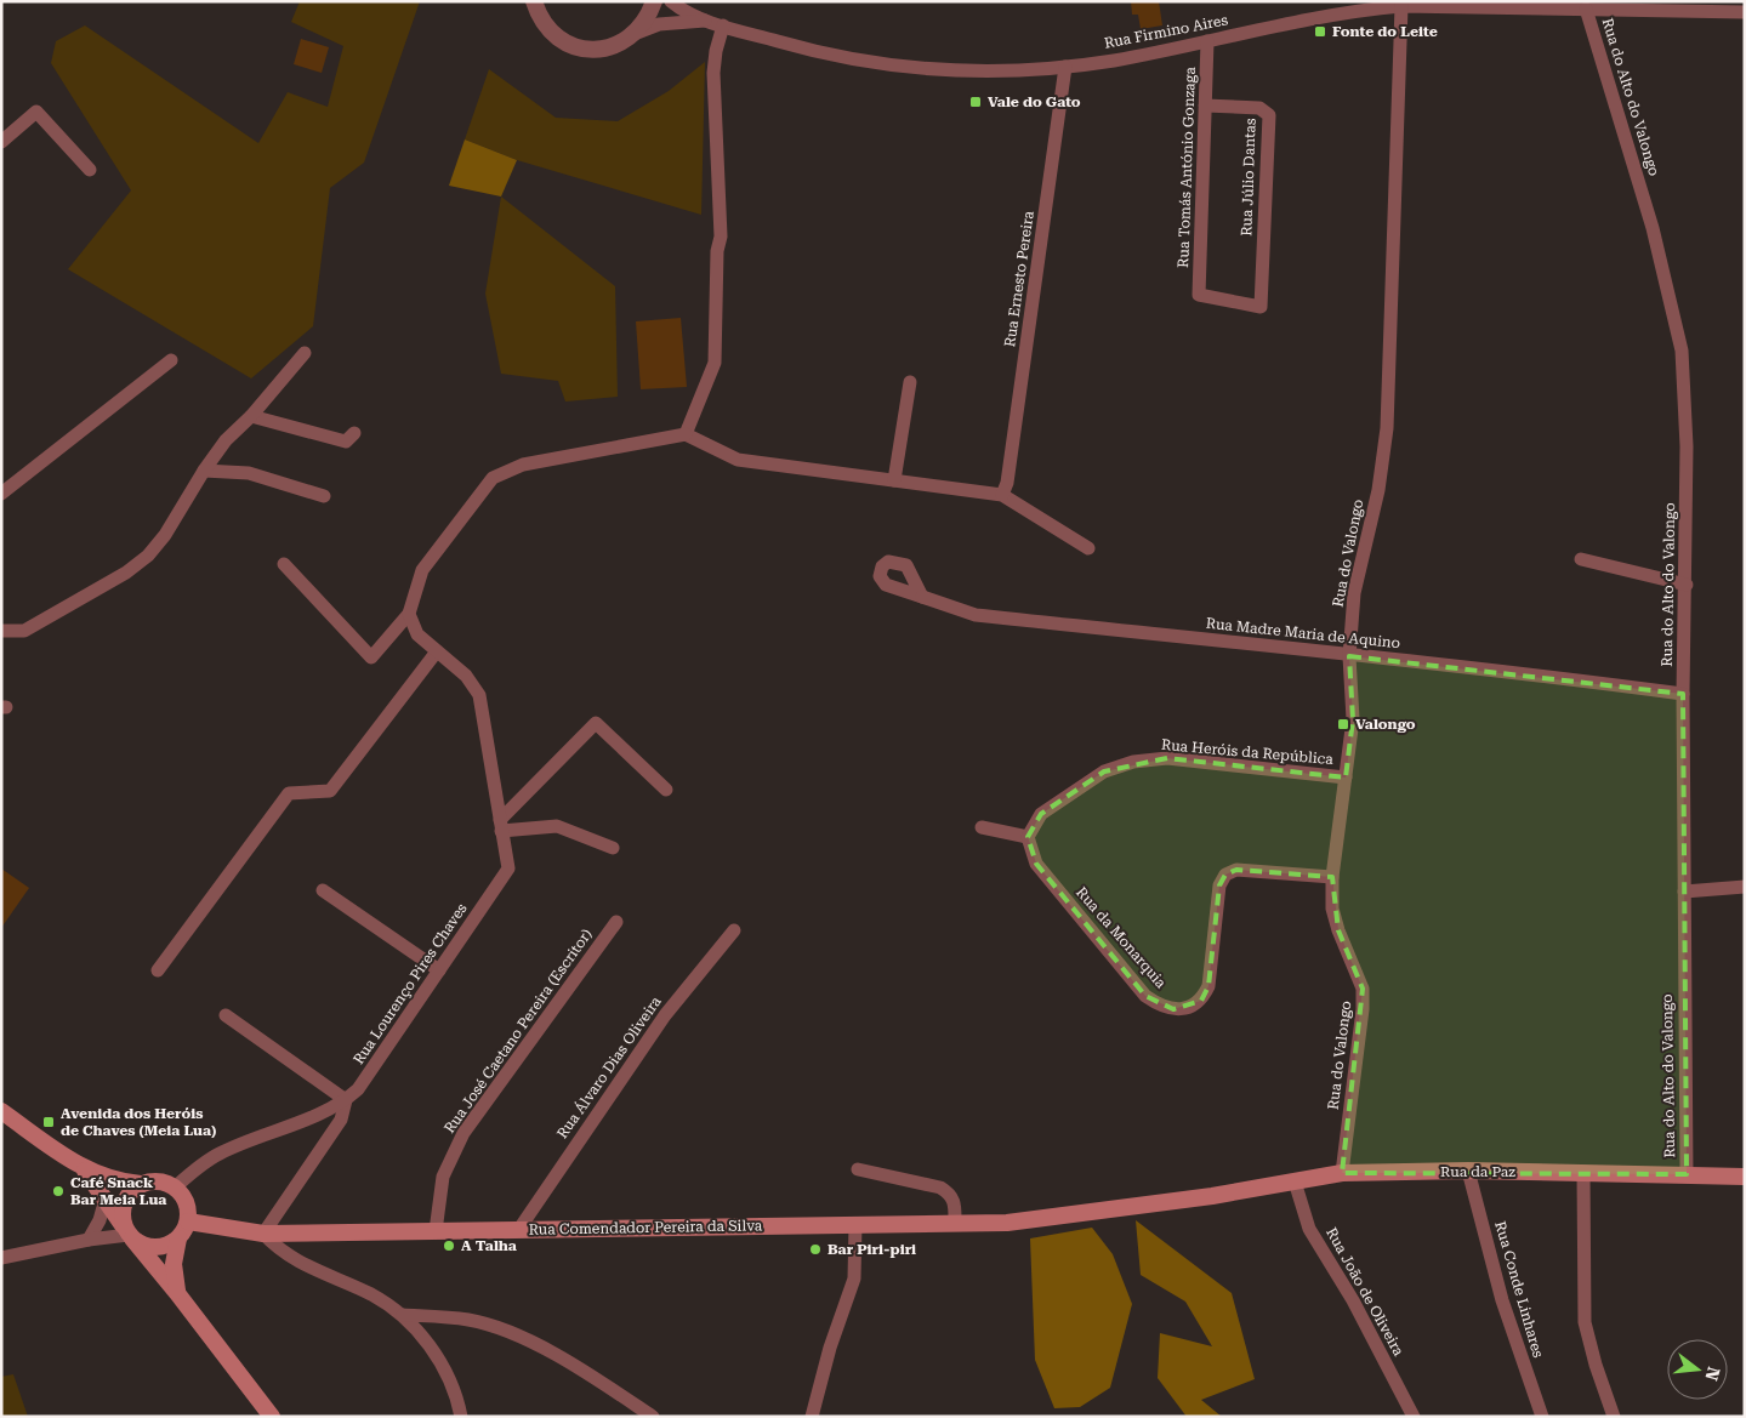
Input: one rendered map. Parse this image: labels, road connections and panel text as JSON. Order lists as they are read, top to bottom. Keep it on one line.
{"streets":{"main road":["Rua da Paz","Rua Comendador Pereira da Silva"],"street":["Rua Firmino Aires","Rua do Alto do Valongo","Rua Tomás António Gonzaga","Rua Júlio Dantas","Rua Ernesto Pereira","Rua do Valongo","Rua Madre Maria de Aquino","Rua Heróis da República","Rua da Monarquia","Rua Lourenço Pires Chaves","Rua José Caetano Pereira (Escritor)","Rua Álvaro Dias Oliveira","Rua Conde Linhares","Rua João de Oliveira"]},"crossings":[["Rua Firmino Aires","Rua do Alto do Valongo"],["Rua Firmino Aires","Rua Tomás António Gonzaga"],["Rua Firmino Aires","Rua Ernesto Pereira"],["Rua Firmino Aires","Rua do Valongo"],["Rua do Alto do Valongo","Rua Madre Maria de Aquino"],["Rua do Alto do Valongo","Rua da Paz"],["Rua Tomás António Gonzaga","Rua Júlio Dantas"],["Rua do Valongo","Rua Madre Maria de Aquino"],["Rua do Valongo","Rua Heróis da República"],["Rua do Valongo","Rua da Monarquia"],["Rua do Valongo","Rua da Paz"],["Rua Heróis da República","Rua da Monarquia"],["Rua Lourenço Pires Chaves","Rua Comendador Pereira da Silva"],["Rua José Caetano Pereira (Escritor)","Rua Comendador Pereira da Silva"],["Rua Álvaro Dias Oliveira","Rua Comendador Pereira da Silva"],["Rua da Paz","Rua Comendador Pereira da Silva"],["Rua da Paz","Rua Conde Linhares"],["Rua da Paz","Rua João de Oliveira"]],"places":{"transit":["Fonte do Leite","Vale do Gato","Valongo","Avenida dos Heróis de Chaves (Meia Lua)"],"other":["Café Snack Bar Meia Lua","A Talha","Bar Piri-piri"]},"north":"right"}
